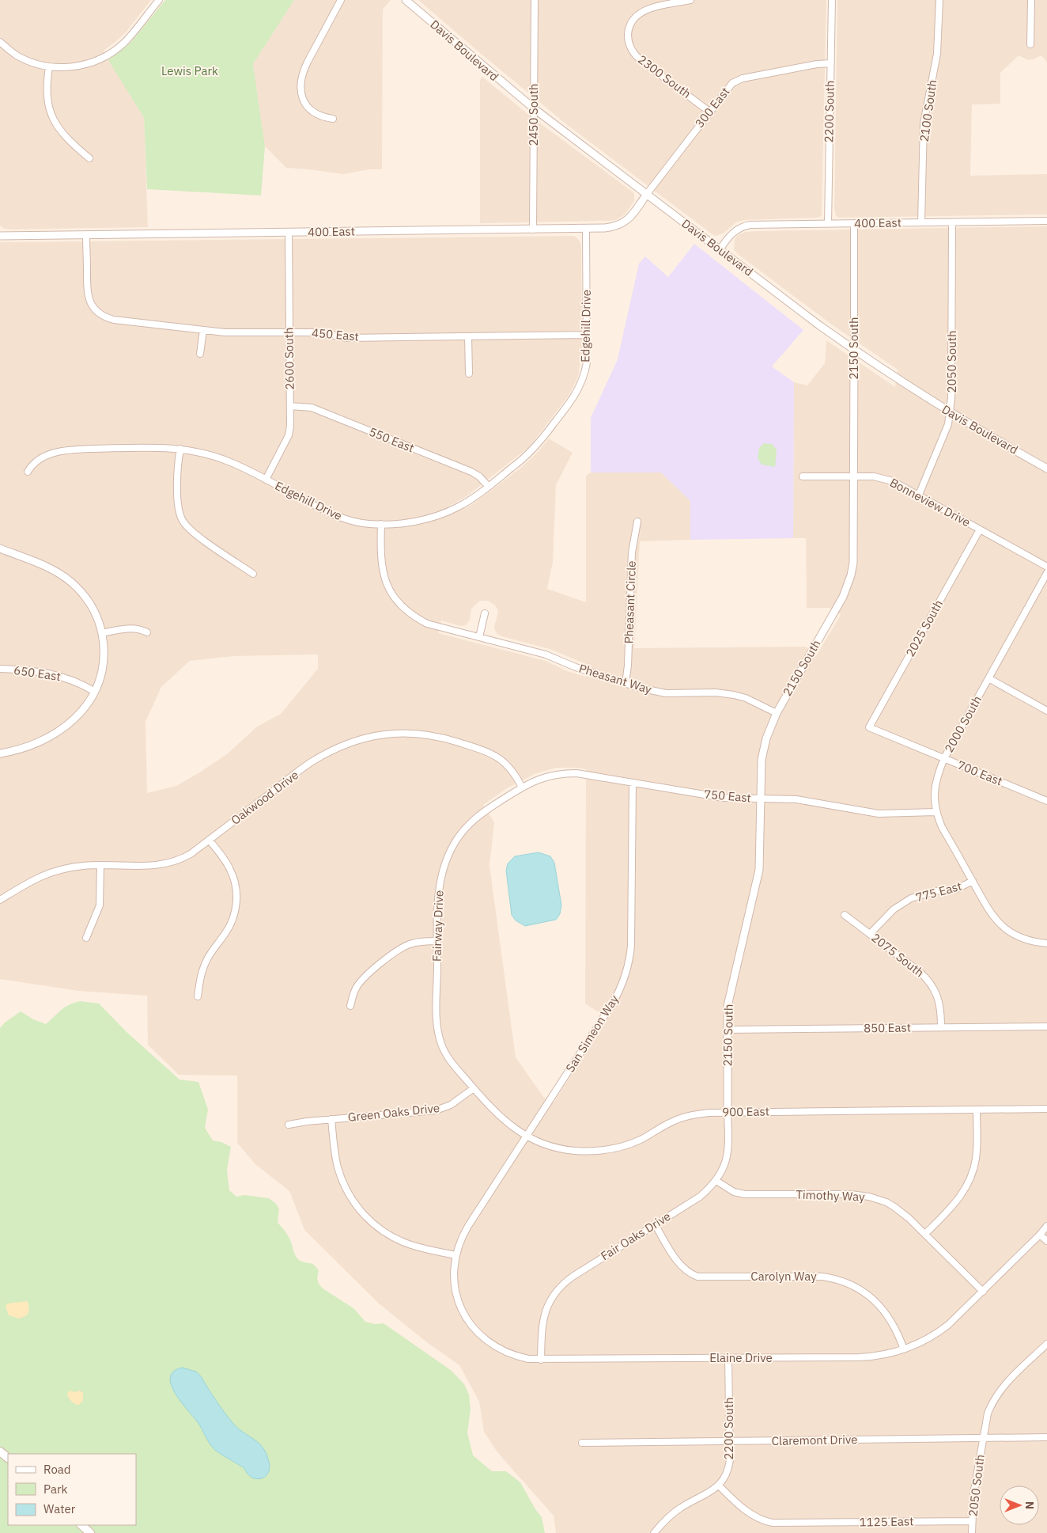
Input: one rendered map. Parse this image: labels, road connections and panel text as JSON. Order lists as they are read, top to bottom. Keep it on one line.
{"streets":{"street":["Davis Boulevard","2300 South","300 East","2100 South","2200 South","2450 South","400 East","Edgehill Drive","450 East","2150 South","2600 South","2050 South","550 East","Bonneview Drive","Pheasant Circle","2025 South","650 East","Pheasant Way","2000 South","700 East","750 East","Oakwood Drive","775 East","Fairway Drive","2075 South","850 East","San Simeon Way","900 East","Green Oaks Drive","Timothy Way","Fair Oaks Drive","Carolyn Way","Elaine Drive","Claremont Drive","1125 East"]},"crossings":[["Davis Boulevard","300 East"],["Davis Boulevard","2450 South"],["Davis Boulevard","400 East"],["Davis Boulevard","2150 South"],["Davis Boulevard","2050 South"],["2300 South","300 East"],["300 East","2200 South"],["300 East","400 East"],["2100 South","400 East"],["2200 South","400 East"],["2200 South","Elaine Drive"],["2200 South","Claremont Drive"],["2200 South","1125 East"],["2450 South","400 East"],["400 East","Edgehill Drive"],["400 East","450 East"],["400 East","2150 South"],["400 East","2600 South"],["400 East","2050 South"],["Edgehill Drive","450 East"],["Edgehill Drive","2600 South"],["Edgehill Drive","550 East"],["Edgehill Drive","Pheasant Way"],["450 East","2600 South"],["2150 South","Bonneview Drive"],["2150 South","Pheasant Way"],["2150 South","750 East"],["2150 South","850 East"],["2150 South","900 East"],["2150 South","Fair Oaks Drive"],["2600 South","550 East"],["2050 South","Bonneview Drive"],["2050 South","Claremont Drive"],["2050 South","1125 East"],["Bonneview Drive","2025 South"],["Pheasant Circle","Pheasant Way"],["2025 South","700 East"],["2000 South","700 East"],["2000 South","750 East"],["2000 South","775 East"],["750 East","Oakwood Drive"],["750 East","Fairway Drive"],["750 East","San Simeon Way"],["Oakwood Drive","Fairway Drive"],["775 East","2075 South"],["Fairway Drive","900 East"],["Fairway Drive","Green Oaks Drive"],["2075 South","850 East"],["San Simeon Way","900 East"],["San Simeon Way","Green Oaks Drive"],["San Simeon Way","Elaine Drive"],["900 East","Green Oaks Drive"],["900 East","Fair Oaks Drive"],["Green Oaks Drive","Elaine Drive"],["Timothy Way","Fair Oaks Drive"],["Timothy Way","Elaine Drive"],["Fair Oaks Drive","Carolyn Way"],["Fair Oaks Drive","Elaine Drive"],["Carolyn Way","Elaine Drive"]],"parks":["Lewis Park"],"legend":["Road","Park","Water"],"north":"right"}
